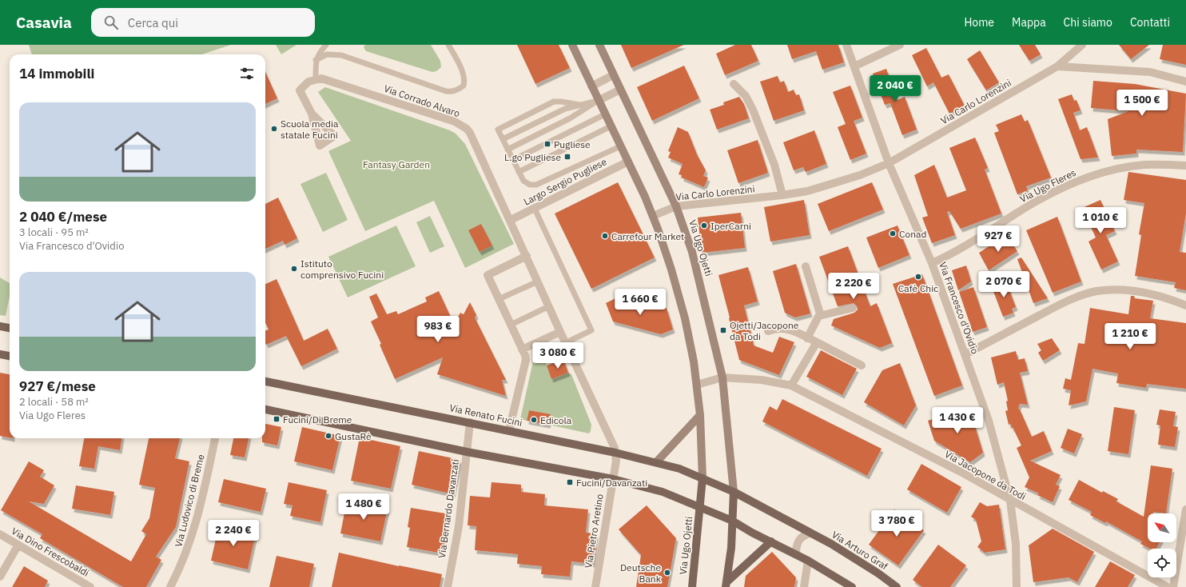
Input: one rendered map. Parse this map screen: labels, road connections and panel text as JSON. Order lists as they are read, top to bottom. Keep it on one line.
{"streets":{"main road":["Via Ugo Ojetti","Via Renato Fucini","Via Arturo Graf"],"street":["Via Corrado Alvaro","Via Carlo Lorenzini","Largo Sergio Pugliese","Via Ugo Fleres","Via Francesco d'Ovidio","Via Jacopone da Todi","Via Ludovico di Breme","Via Bernardo Davanzati","Via Pietro Aretino","Via Dino Frescobaldi"]},"crossings":[["Via Corrado Alvaro","Largo Sergio Pugliese"],["Via Corrado Alvaro","Via Renato Fucini"],["Via Corrado Alvaro","Via Pietro Aretino"],["Via Carlo Lorenzini","Via Ugo Ojetti"],["Via Carlo Lorenzini","Via Francesco d'Ovidio"],["Via Ugo Fleres","Via Francesco d'Ovidio"],["Via Ugo Ojetti","Via Renato Fucini"],["Via Ugo Ojetti","Via Jacopone da Todi"],["Via Ugo Ojetti","Via Arturo Graf"],["Via Francesco d'Ovidio","Via Jacopone da Todi"],["Via Renato Fucini","Via Bernardo Davanzati"],["Via Renato Fucini","Via Pietro Aretino"],["Via Renato Fucini","Via Arturo Graf"]],"parks":["Fantasy Garden"],"places":{"other":["Scuola media statale Fucini","IperCarni","Conad","Carrefour Market","Istituto comprensivo Fucini","Cafè Chic","Edicola","GustaRè","Deutsche Bank"],"transit":["Pugliese","L.go Pugliese","Ojetti/Jacopone da Todi","Fucini/Di Breme","Fucini/Davanzati"]},"north":"top left","page":{"header":"Casavia","search":"Cerca qui","nav":["Home","Mappa","Chi siamo","Contatti"],"heading":"14 immobili","price":["2 040 €","1 500 €","1 010 €","927 €","2 070 €","2 220 €","1 660 €","983 €","1 210 €","3 080 €","1 430 €","1 480 €","3 780 €","2 240 €"],"list":[{"name":"2 040 €/mese","note":"3 locali · 95 m² · Via Francesco d'Ovidio"},{"name":"927 €/mese","note":"2 locali · 58 m² · Via Ugo Fleres"}]}}
